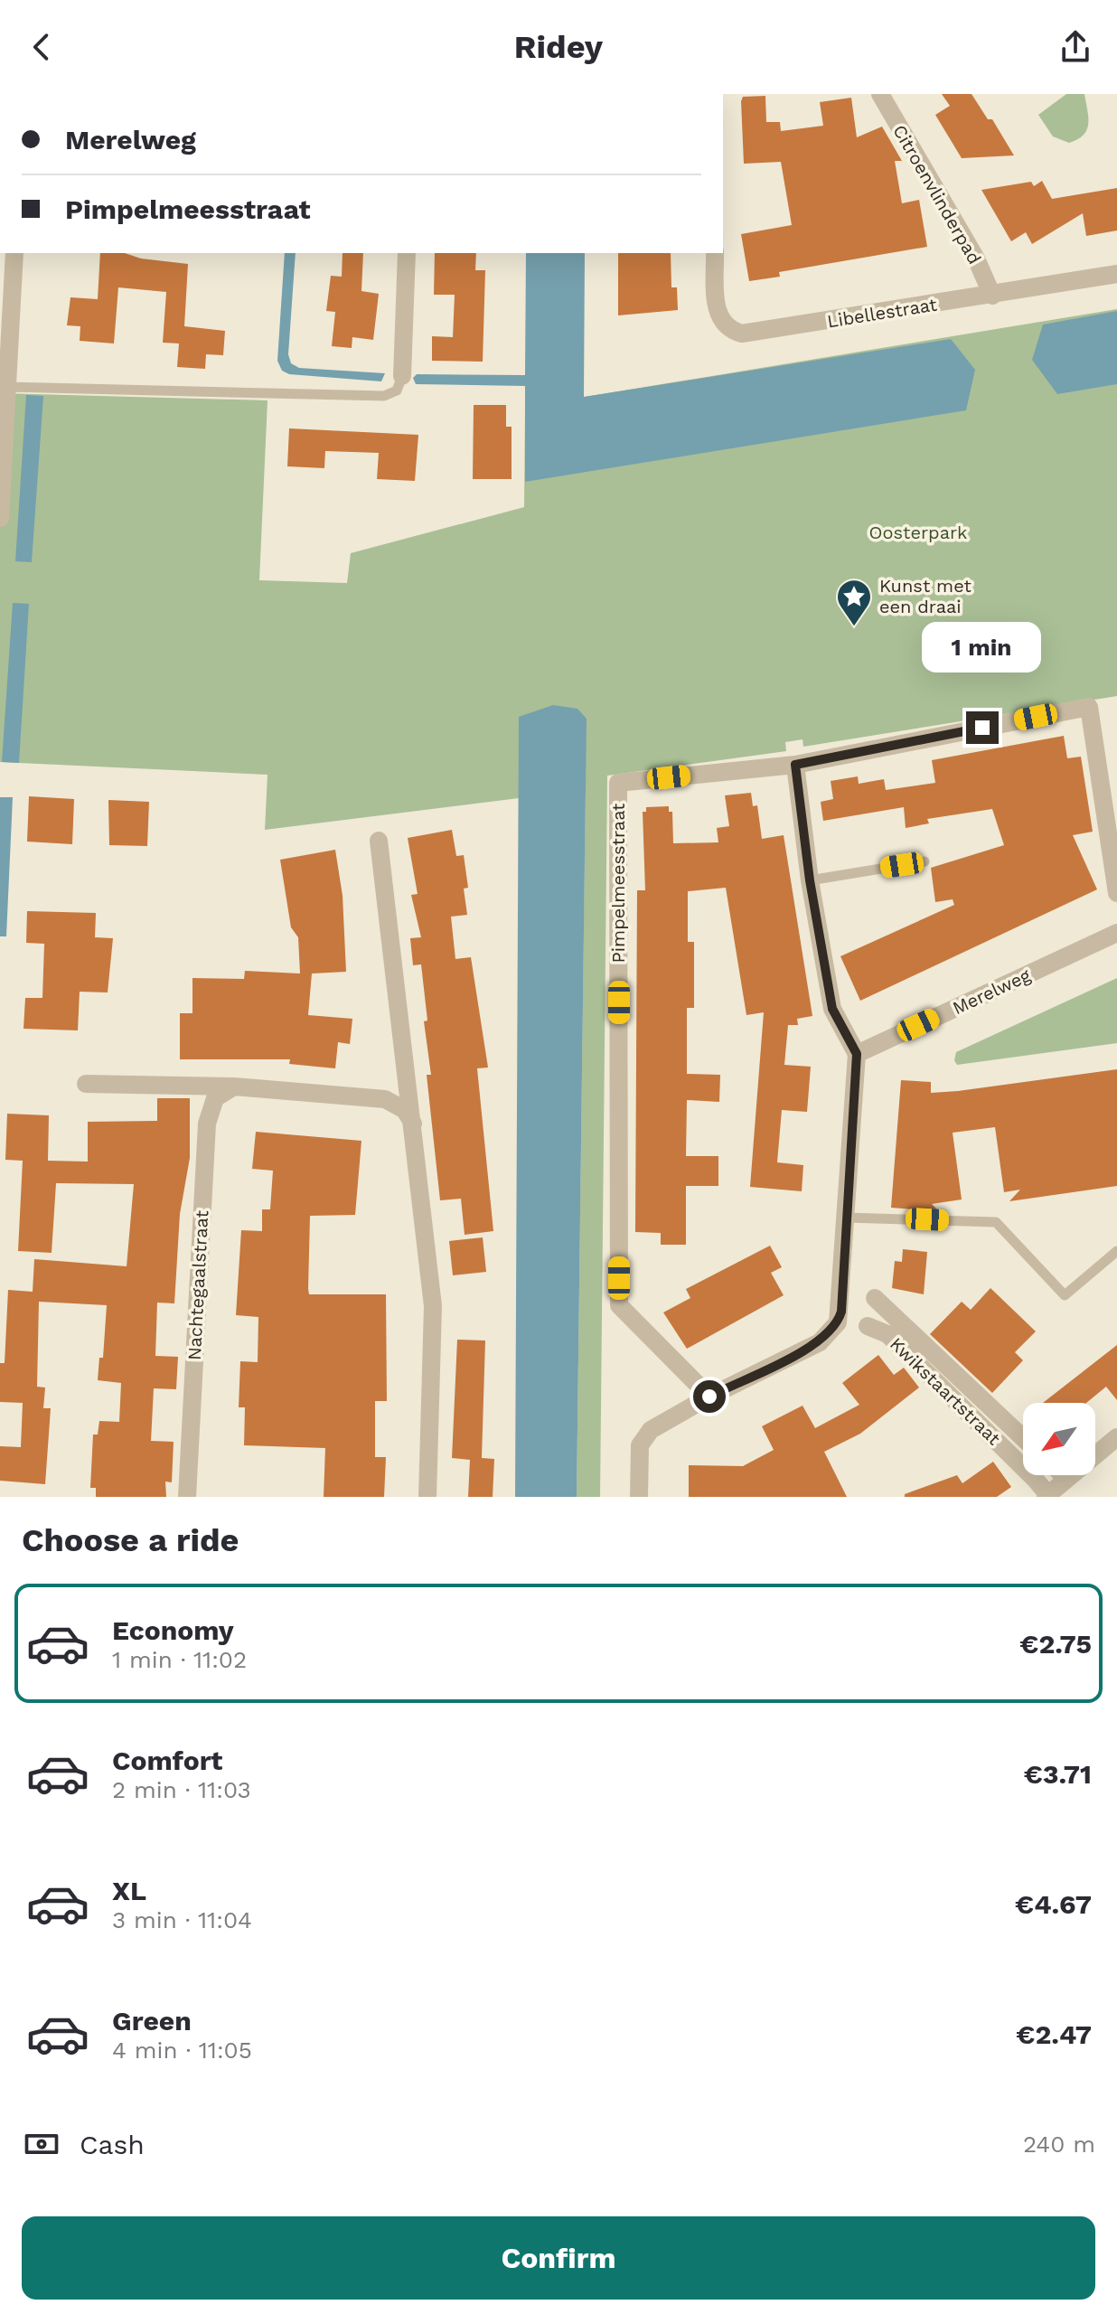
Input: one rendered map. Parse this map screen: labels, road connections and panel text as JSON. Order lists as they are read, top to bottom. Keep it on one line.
{"streets":{"street":["Citroenvlinderpad","Libellestraat","Pimpelmeesstraat","Merelweg","Nachtegaalstraat","Kwikstaartstraat"]},"crossings":[["Citroenvlinderpad","Libellestraat"]],"parks":["Oosterpark"],"places":{"place":["Kunst met een draai"]},"north":"bottom left","page":{"header":"Ridey","banner":["Merelweg","Pimpelmeesstraat"],"bubble":"1 min","heading":"Choose a ride","list":[{"name":"Economy","note":"1 min · 11:02","value":"€2.75"},{"name":"Comfort","note":"2 min · 11:03","value":"€3.71"},{"name":"XL","note":"3 min · 11:04","value":"€4.67"},{"name":"Green","note":"4 min · 11:05","value":"€2.47"}],"pay":["Cash","240 m"],"buttons":"Confirm"}}
